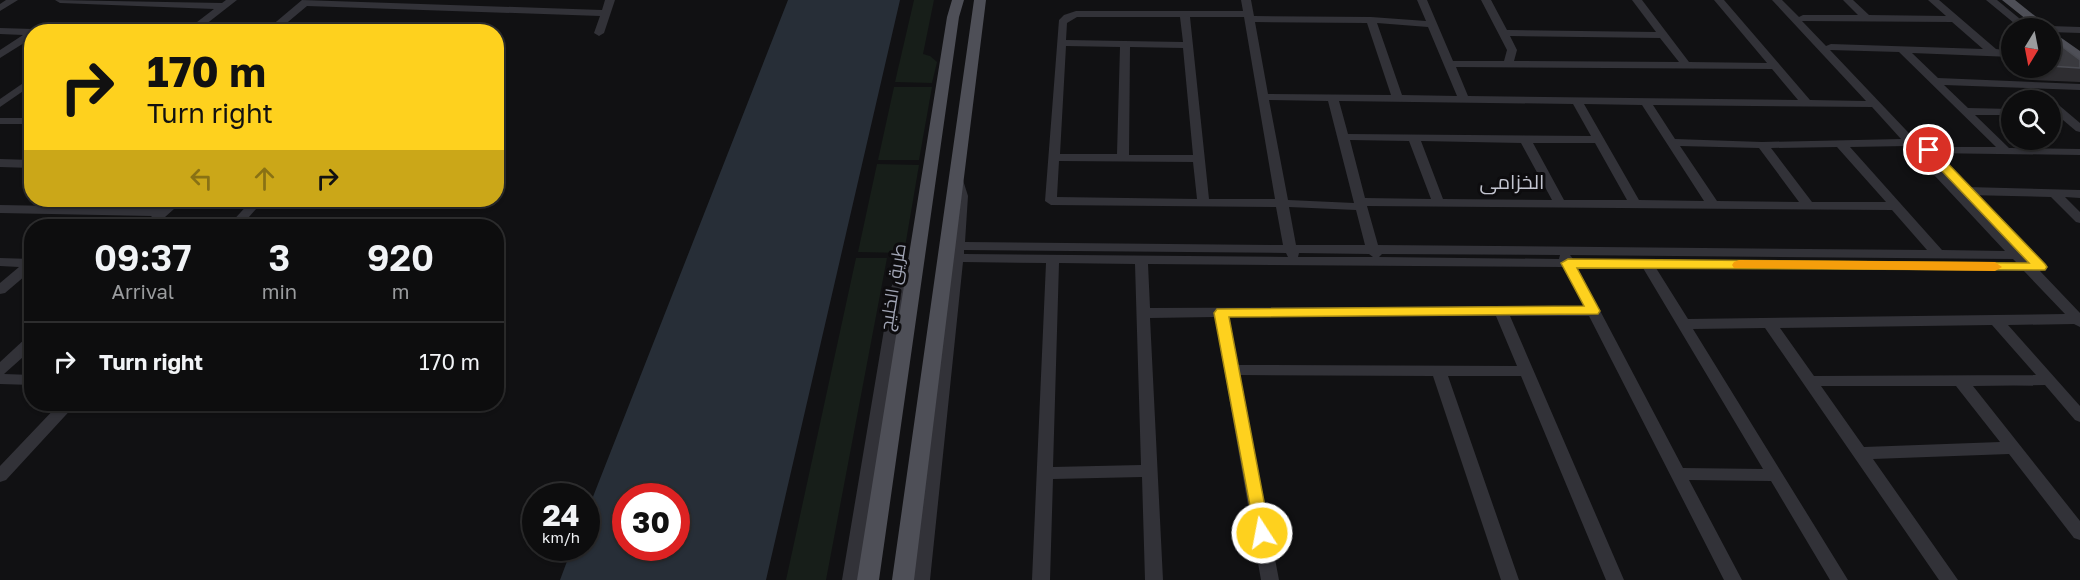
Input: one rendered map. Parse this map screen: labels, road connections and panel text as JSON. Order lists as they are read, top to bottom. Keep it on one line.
{"streets":{"main road":["طريق الخليج"]},"districts":["الخزامى"],"north":"bottom","page":{"turn":["170 m","Turn right"],"eta":["09:37","Arrival","3","min","920","m"],"list":[{"name":"Turn right","value":"170 m"}],"speed":"24 km/h","limit":"30"}}
